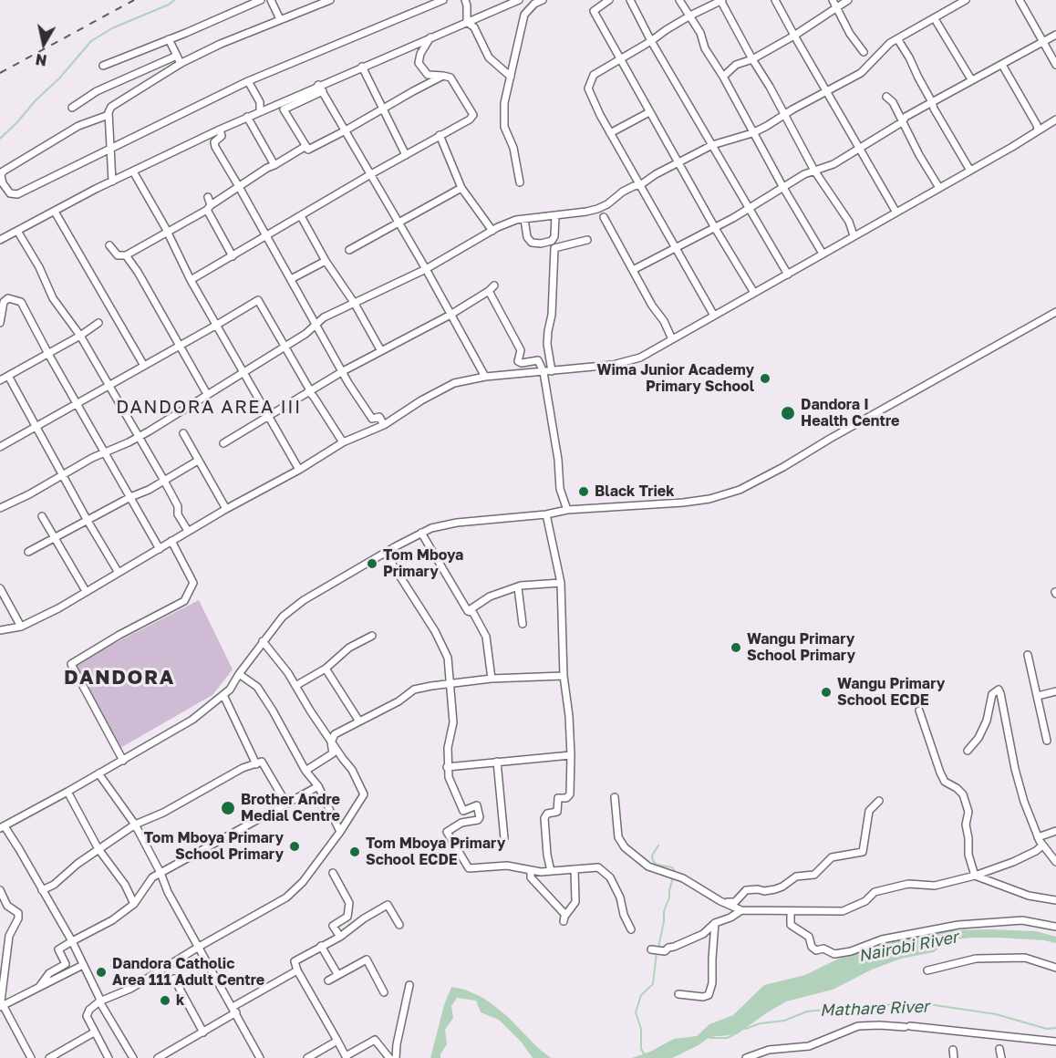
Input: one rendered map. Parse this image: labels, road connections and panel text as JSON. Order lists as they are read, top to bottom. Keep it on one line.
{"districts":["DANDORA AREA III","DANDORA"],"water":["Nairobi River","Mathare River"],"places":["Wima Junior Academy Primary School","Dandora I Health Centre","Black Triek","Tom Mboya Primary","Wangu Primary School Primary","Wangu Primary School ECDE","Brother Andre Medial Centre","Tom Mboya Primary School Primary","Tom Mboya Primary School ECDE","Dandora Catholic Area 111 Adult Centre","k"],"north":"bottom"}
